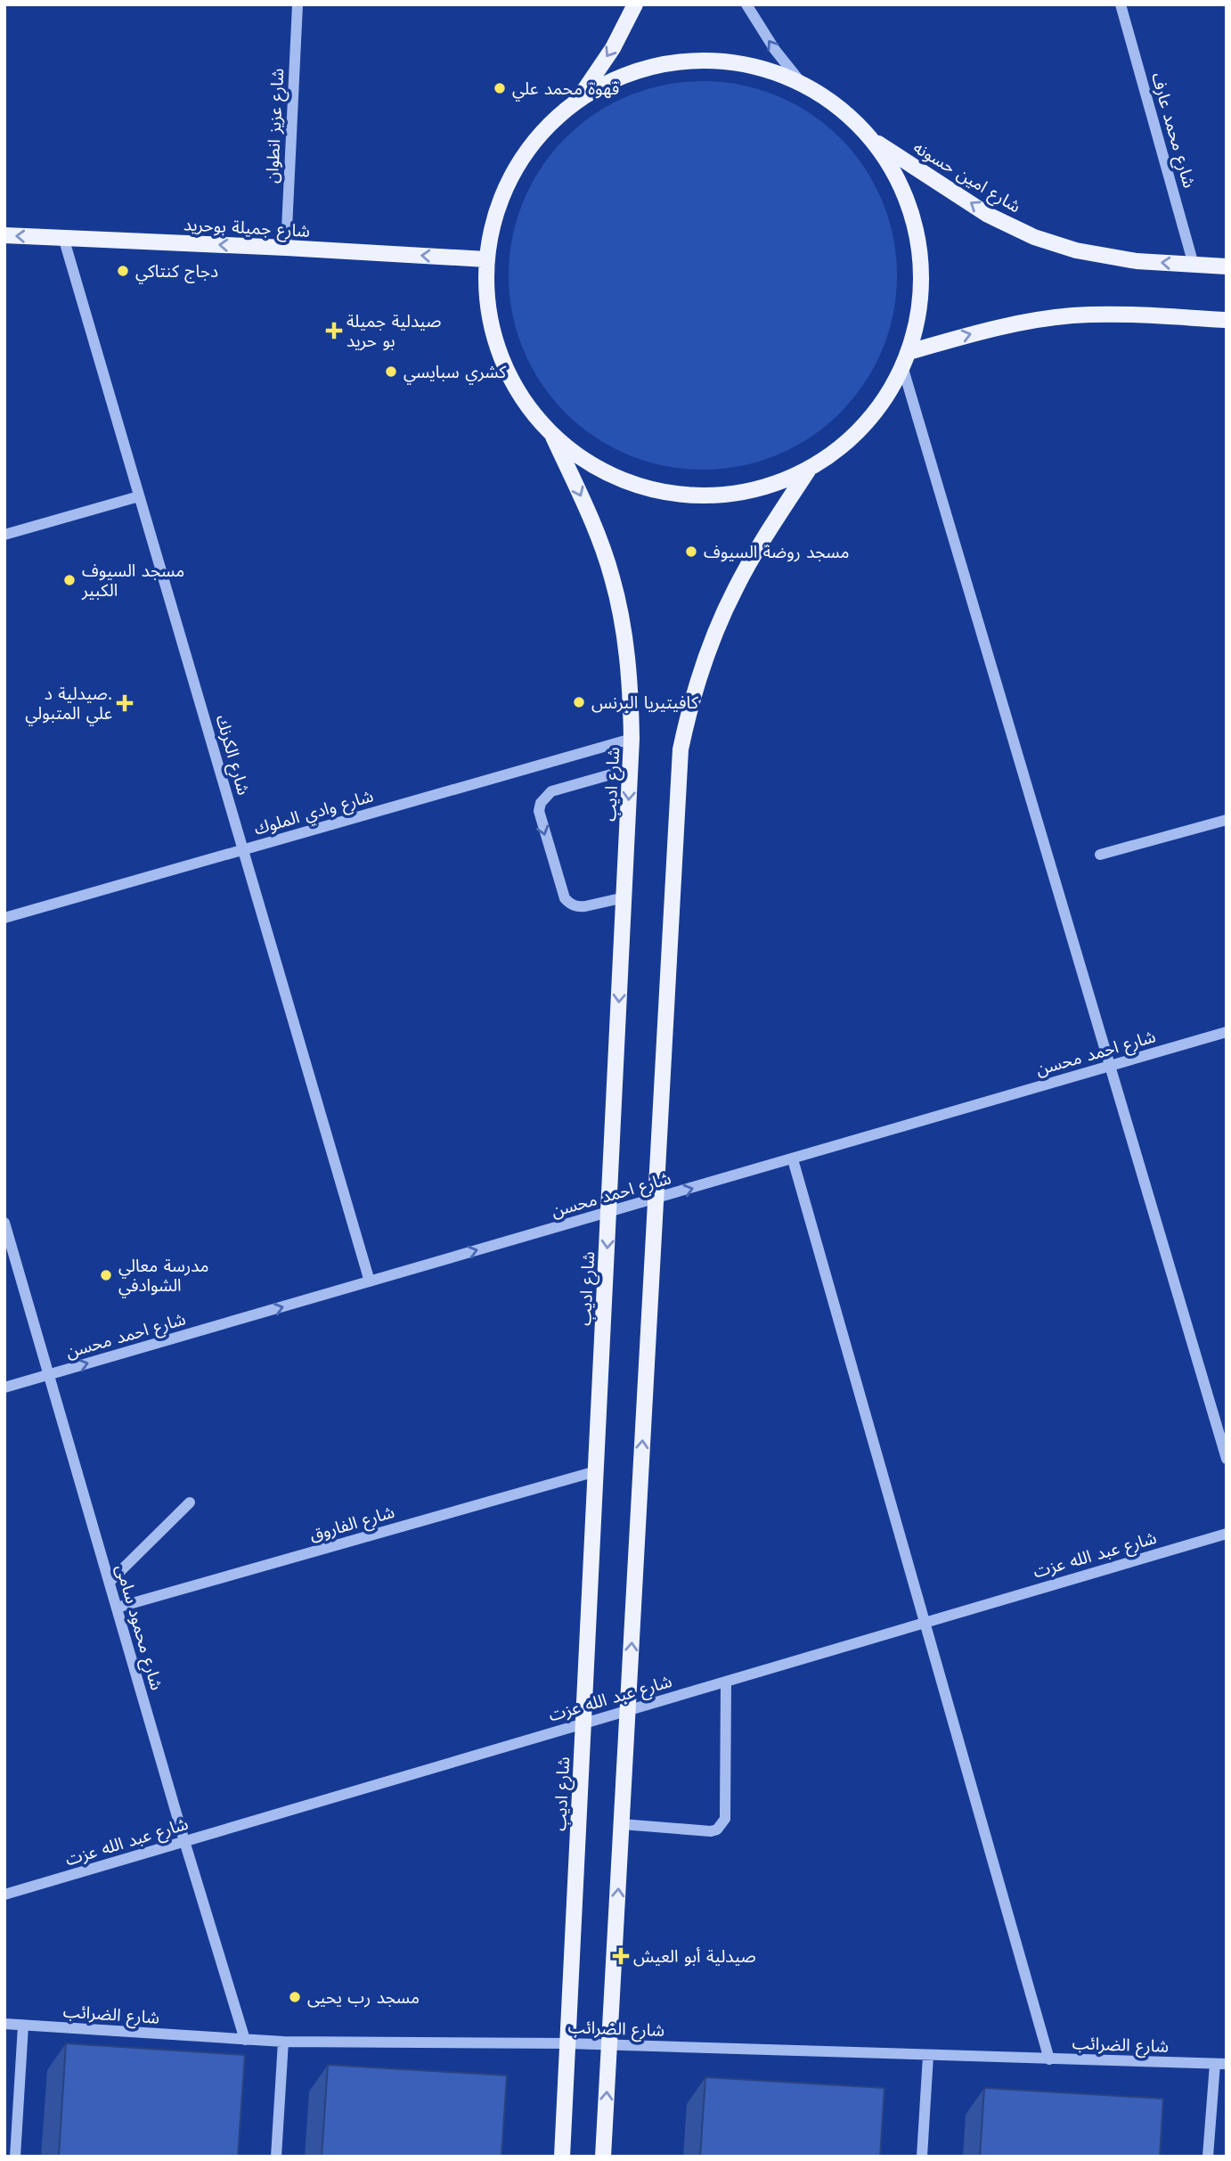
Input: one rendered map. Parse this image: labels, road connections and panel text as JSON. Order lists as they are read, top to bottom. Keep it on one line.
{"streets":{"main road":["شارع امين حسونه","شارع جميلة بوحريد","شارع اديب"],"street":["شارع عزيز انطوان","شارع محمد عارف","شارع الكرنك","شارع وادي الملوك","شارع احمد محسن","شارع الفاروق","شارع عبد الله عزت","شارع محمود سامى","شارع الضرائب"]},"crossings":[["شارع عزيز انطوان","شارع جميلة بوحريد"],["شارع محمد عارف","شارع امين حسونه"],["شارع جميلة بوحريد","شارع الكرنك"],["شارع الكرنك","شارع وادي الملوك"],["شارع الكرنك","شارع احمد محسن"],["شارع اديب","شارع وادي الملوك"],["شارع اديب","شارع احمد محسن"],["شارع اديب","شارع الفاروق"],["شارع اديب","شارع عبد الله عزت"],["شارع اديب","شارع الضرائب"],["شارع احمد محسن","شارع محمود سامى"],["شارع الفاروق","شارع محمود سامى"],["شارع عبد الله عزت","شارع محمود سامى"],["شارع محمود سامى","شارع الضرائب"]],"one_way":["شارع امين حسونه","شارع جميلة بوحريد","شارع احمد محسن"],"places":{"other":["قهوة محمد علي","دجاج كنتاكي","كشري سبايسي","مسجد روضة السيوف","مسجد السيوف الكبير","كافيتيريا البرنس","مدرسة معالي الشوادفي","مسجد رب يحيى"],"health":["صيدلية جميلة بو حريد","صيدلية د. علي المتبولي","صيدلية أبو العيش"]}}
